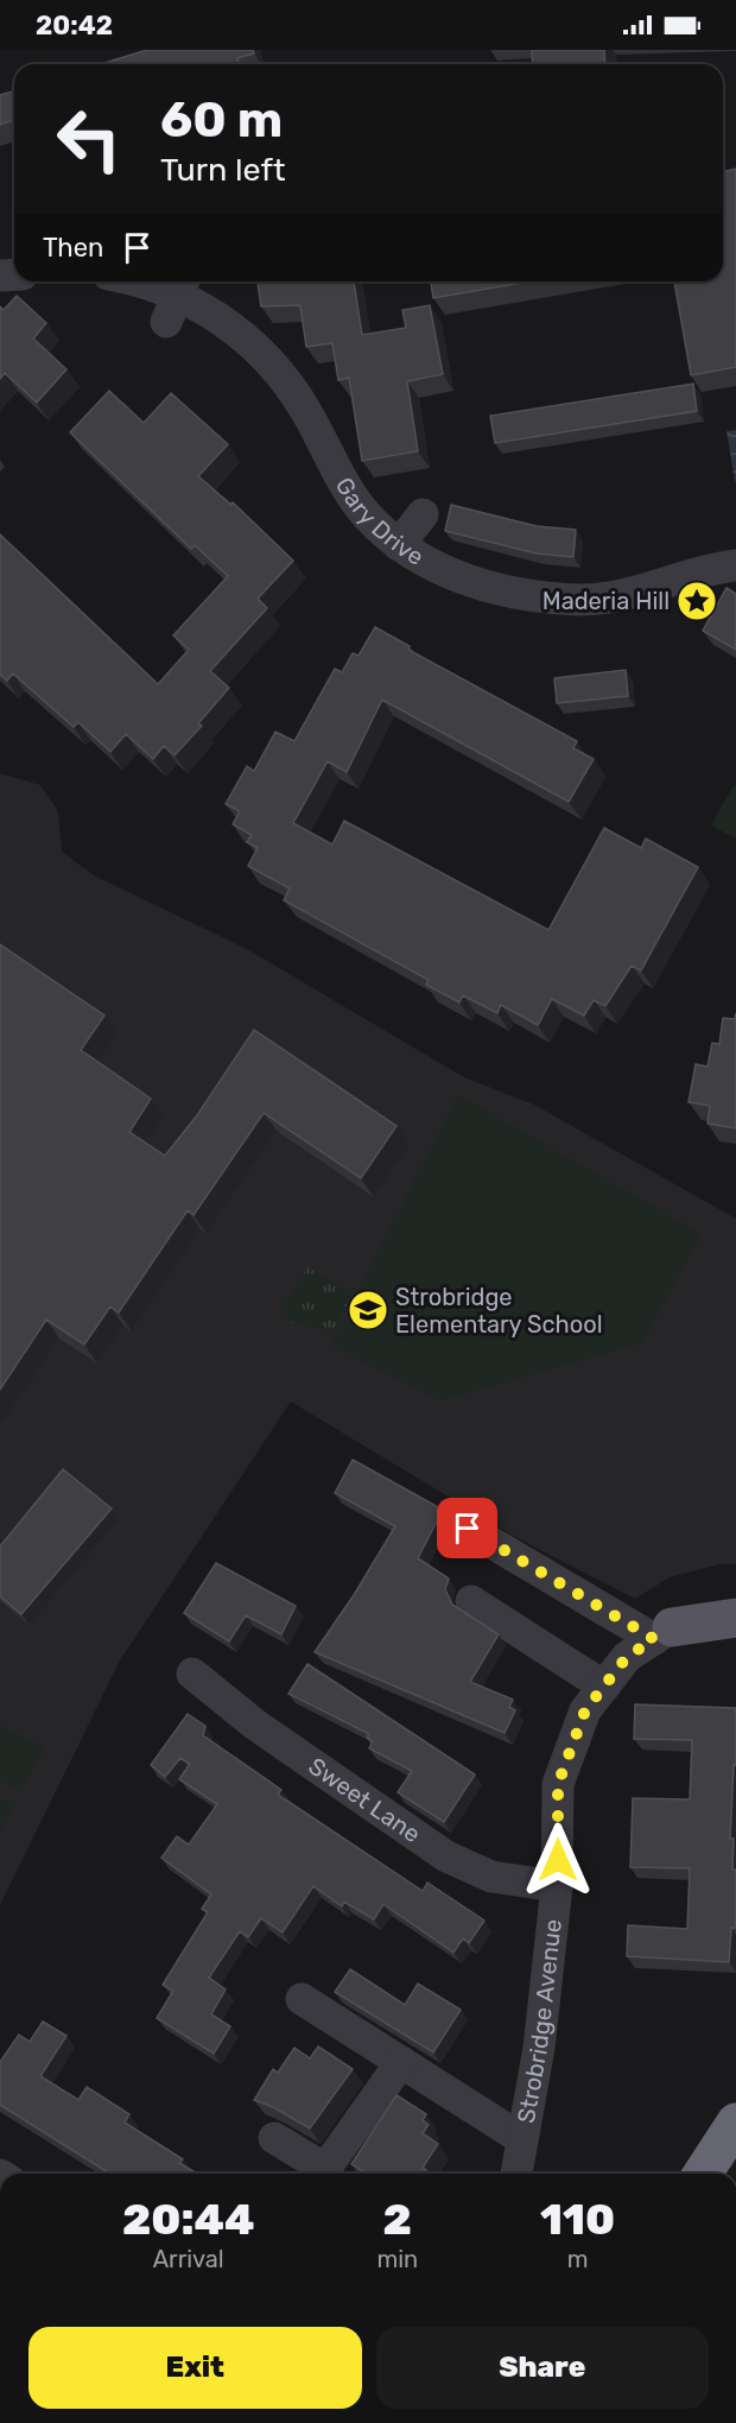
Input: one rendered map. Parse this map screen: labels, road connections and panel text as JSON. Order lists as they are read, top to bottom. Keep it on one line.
{"streets":{"main road":["Strobridge Avenue"],"street":["Gary Drive","Sweet Lane"]},"crossings":[["Sweet Lane","Strobridge Avenue"]],"places":{"place":["Maderia Hill"],"school or university":["Strobridge Elementary School"]},"page":{"status":"20:42","turn":["60 m","Turn left"],"then":"Then","eta":["20:44","Arrival","2","min","110","m"],"buttons":["Exit","Share"]}}
